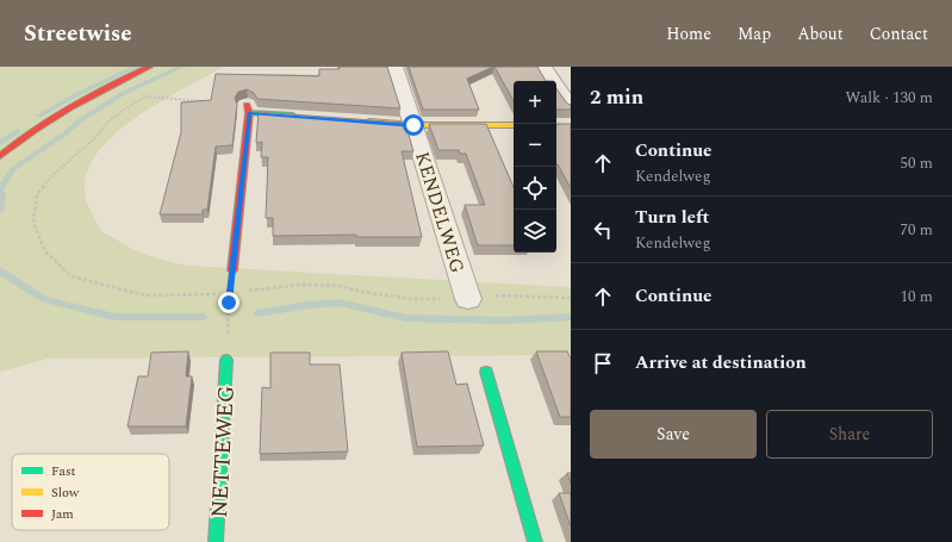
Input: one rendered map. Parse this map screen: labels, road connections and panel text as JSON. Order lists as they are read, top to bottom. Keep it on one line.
{"streets":{"street":["KENDELWEG","NETTEWEG"]},"legend":["Fast","Slow","Jam"],"page":{"header":"Streetwise","nav":["Home","Map","About","Contact"],"heading":["2 min","Walk · 130 m"],"map_buttons":["+","−"],"list":[["Continue","Kendelweg","50 m"],["Turn left","Kendelweg","70 m"],["Continue","10 m"],"Arrive at destination"],"buttons":["Save","Share"]}}
